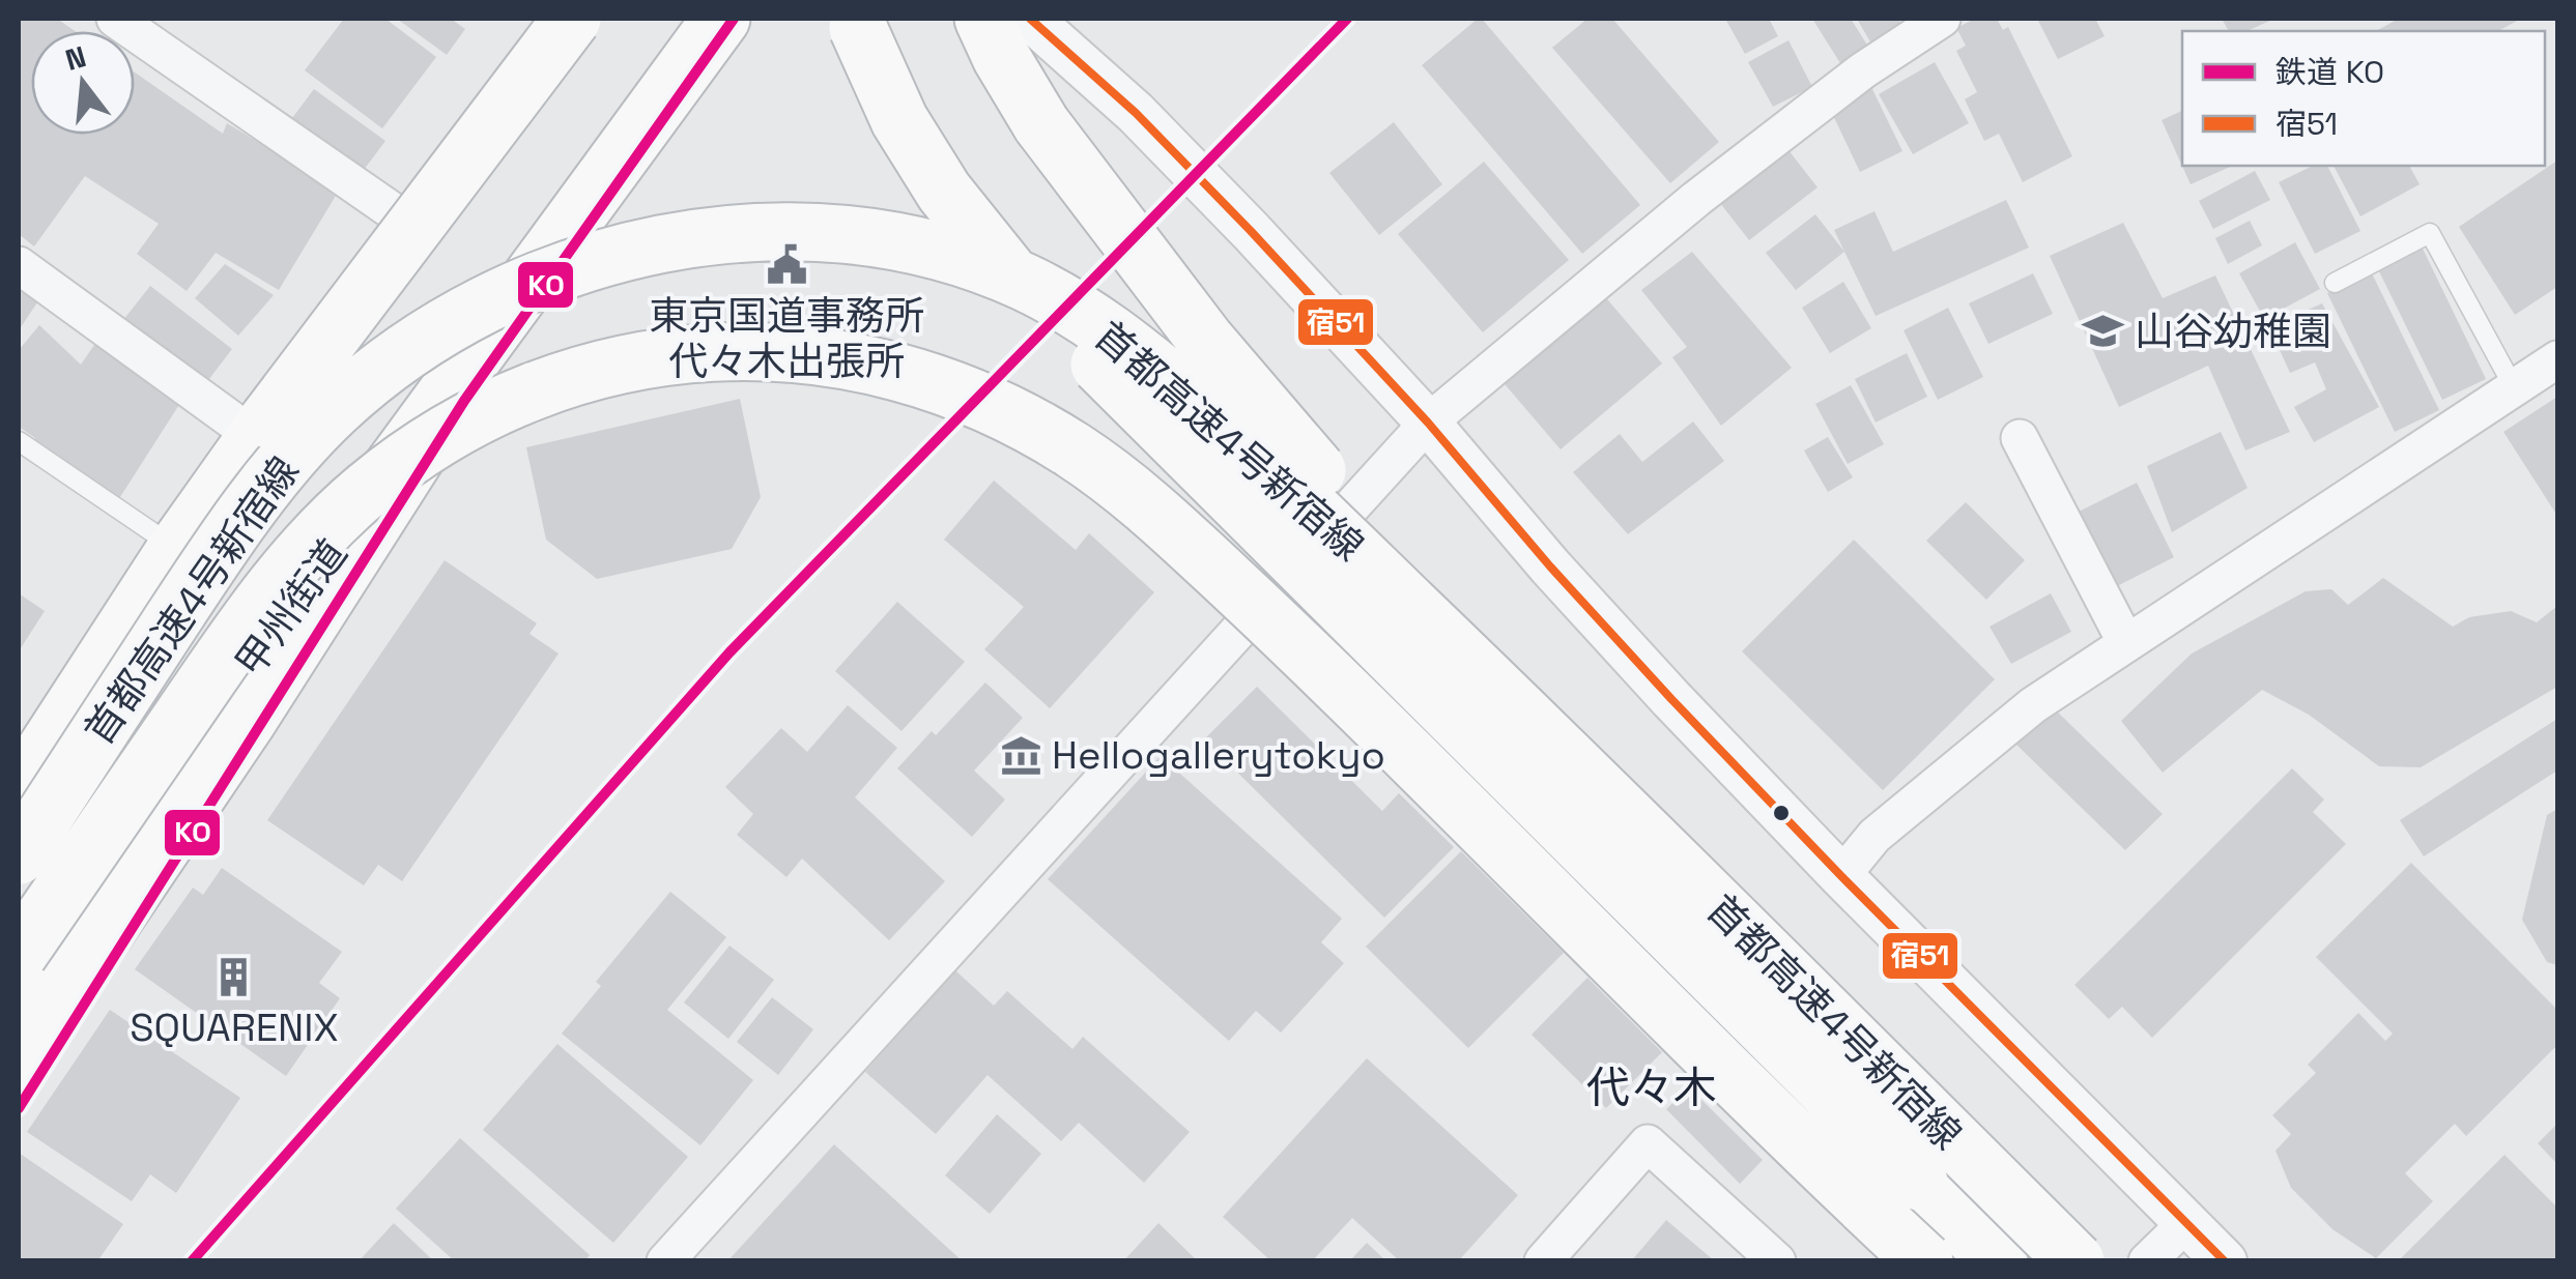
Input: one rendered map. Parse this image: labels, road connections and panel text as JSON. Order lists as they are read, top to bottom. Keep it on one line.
{"streets":{"highway":["首都高速4号新宿線","甲州街道"]},"districts":["代々木"],"places":{"public building":["東京国道事務所 代々木出張所"],"school or university":["山谷幼稚園"],"museum":["Hellogallerytokyo"],"building":["SQUARENIX"]},"lines":["rail line KO","transit line 宿51"],"legend":["鉄道 KO","宿51"],"north":"top"}
